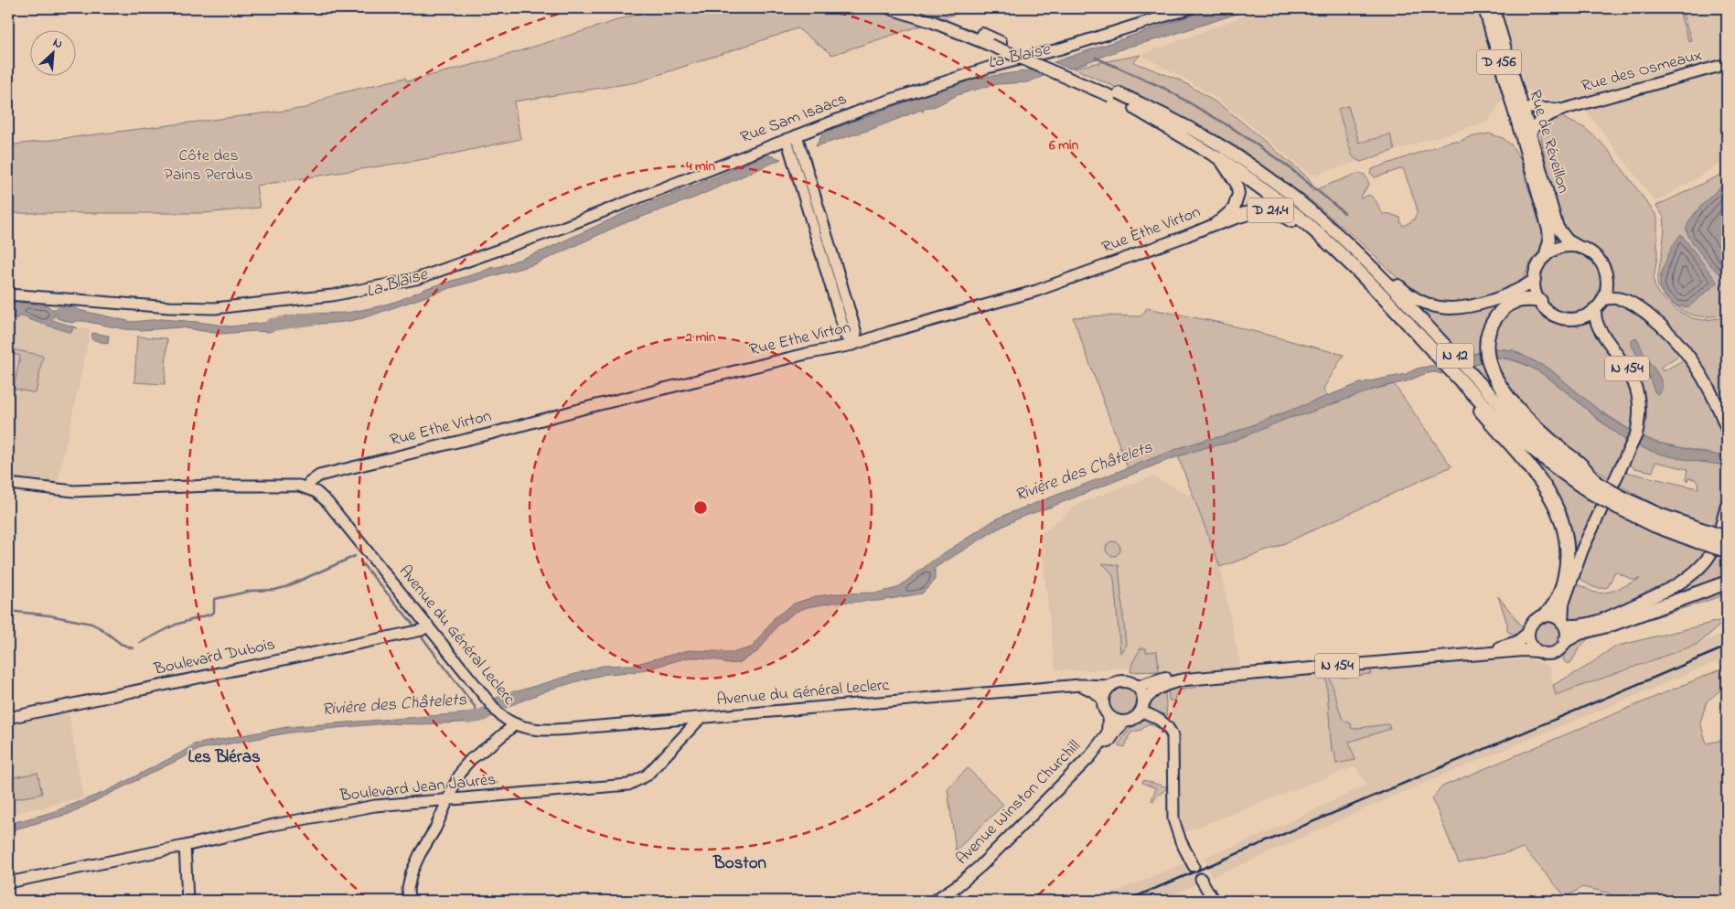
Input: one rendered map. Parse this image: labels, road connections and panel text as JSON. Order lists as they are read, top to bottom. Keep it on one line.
{"streets":{"highway":["D 21.4","N 12"],"main road":["D 156","Rue des Osmeaux","Rue Sam Isaacs","Rue de Réveillon","Rue Ethe Virton","N 154","Avenue du Général Leclerc","Boulevard Dubois","Boulevard Jean Jaurès","Avenue Winston Churchill"]},"crossings":[["Rue des Osmeaux","Rue de Réveillon"],["Rue de Réveillon","N 154"],["D 21.4","Rue Ethe Virton"],["D 21.4","N 12"],["Rue Ethe Virton","Avenue du Général Leclerc"],["N 154","Avenue du Général Leclerc"],["N 154","Avenue Winston Churchill"],["Avenue du Général Leclerc","Boulevard Dubois"],["Avenue du Général Leclerc","Boulevard Jean Jaurès"],["Avenue du Général Leclerc","Avenue Winston Churchill"]],"districts":["Les Bléras","Boston"],"water":["La Blaise","Rivière des Châtelets"],"parks":["Côte des Pains Perdus"],"north":"top right","rings":["6 min","4 min","2 min"]}
